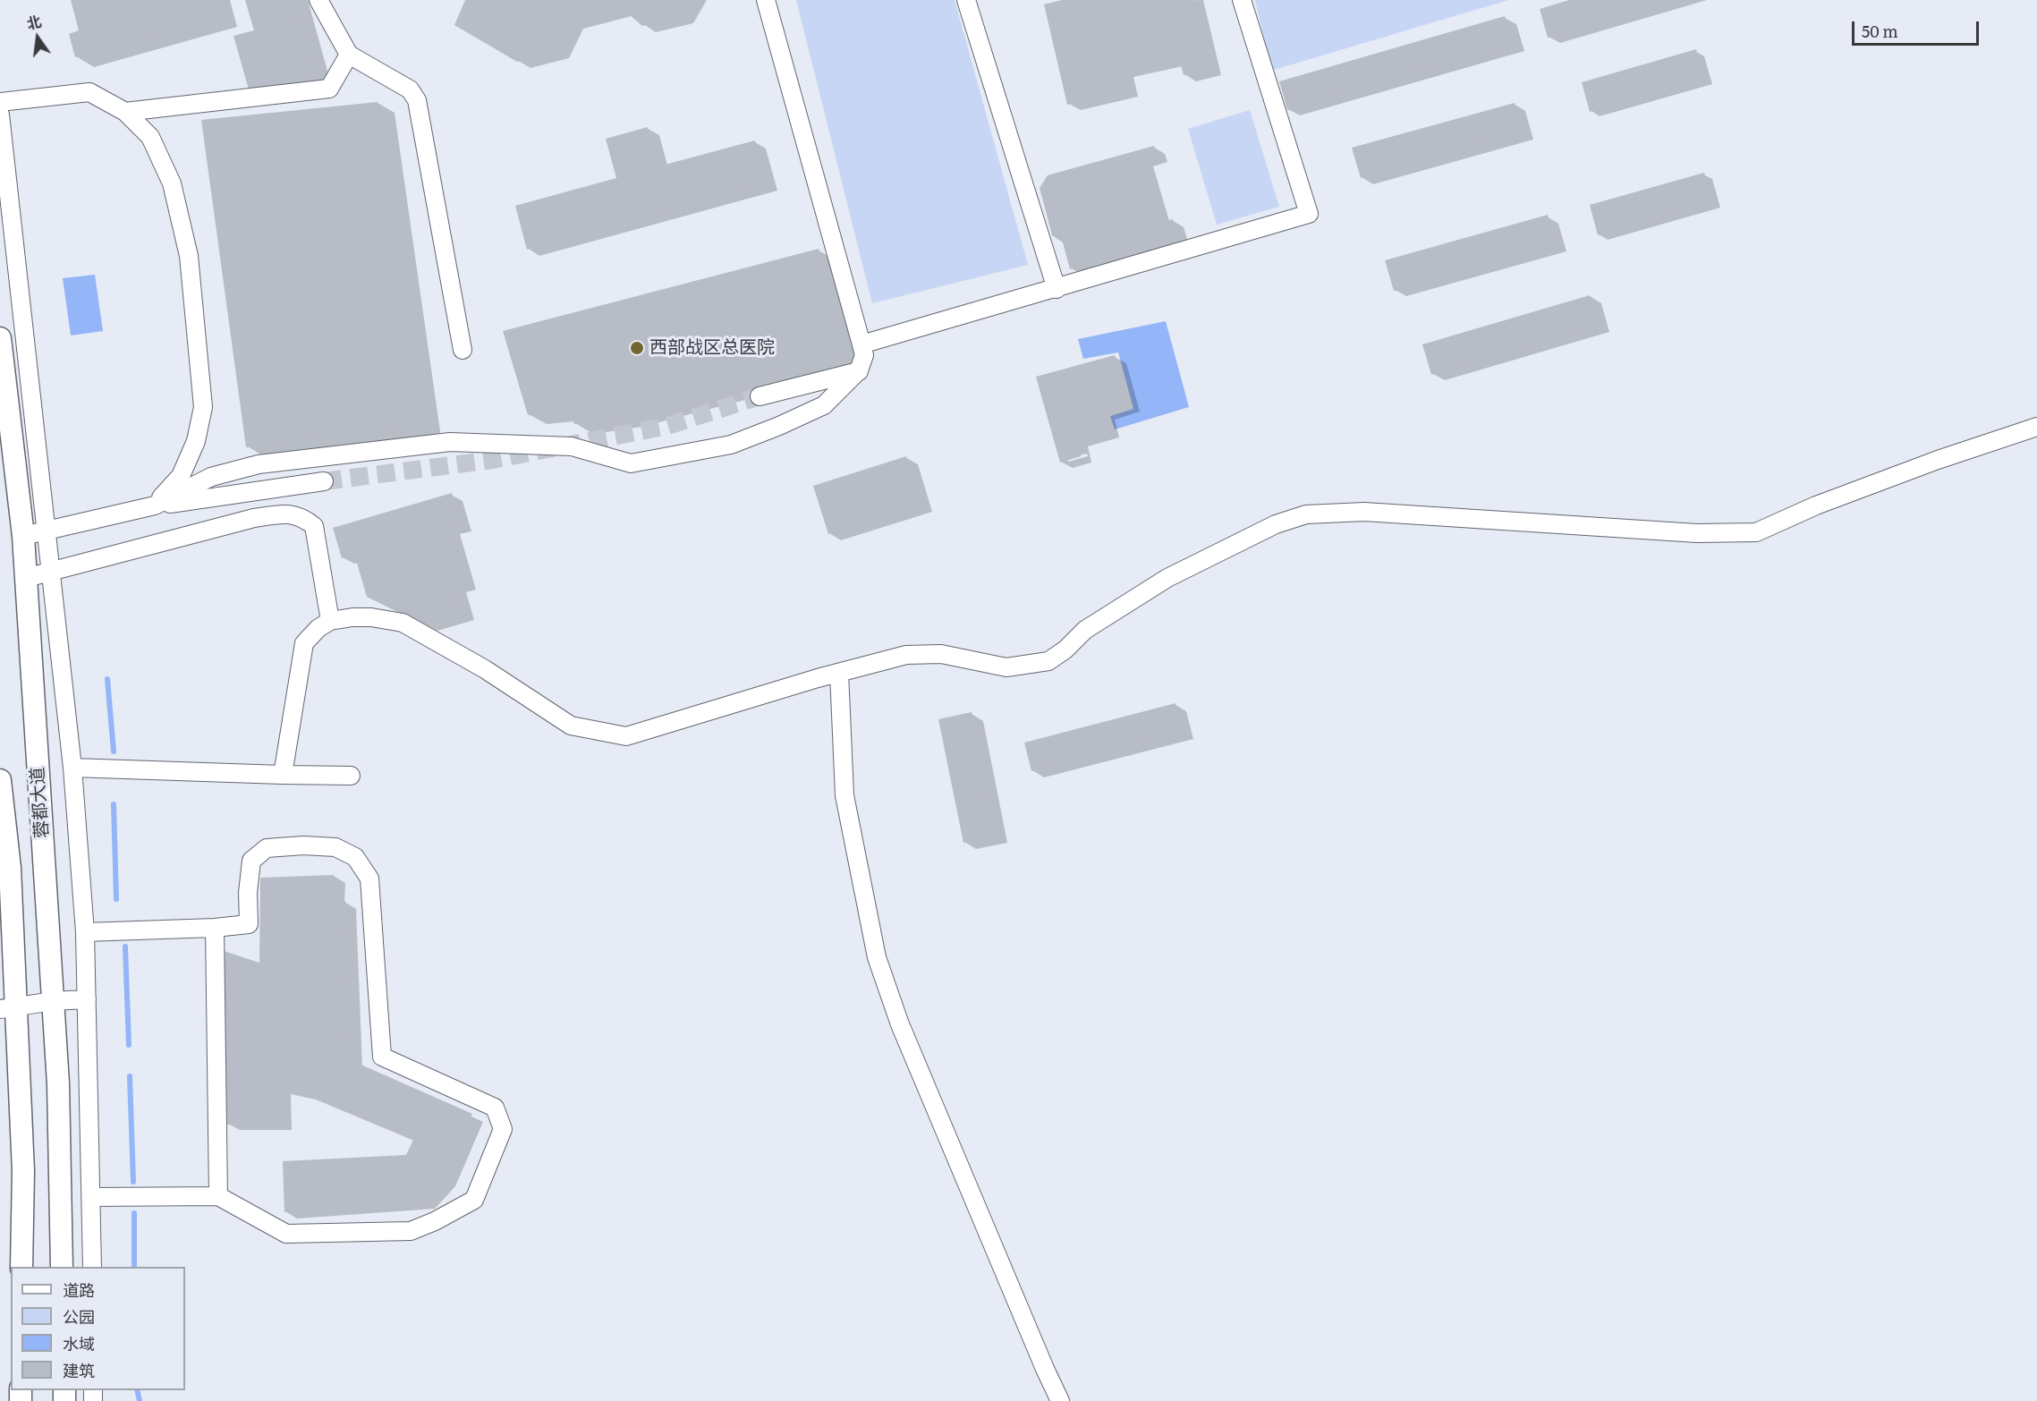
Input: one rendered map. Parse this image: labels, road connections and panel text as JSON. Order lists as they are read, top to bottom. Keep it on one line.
{"streets":{"main road":["蓉都大道"]},"places":["西部战区总医院"],"legend":["道路","公园","水域","建筑"],"scale_bar":"50 m","north":"top"}
